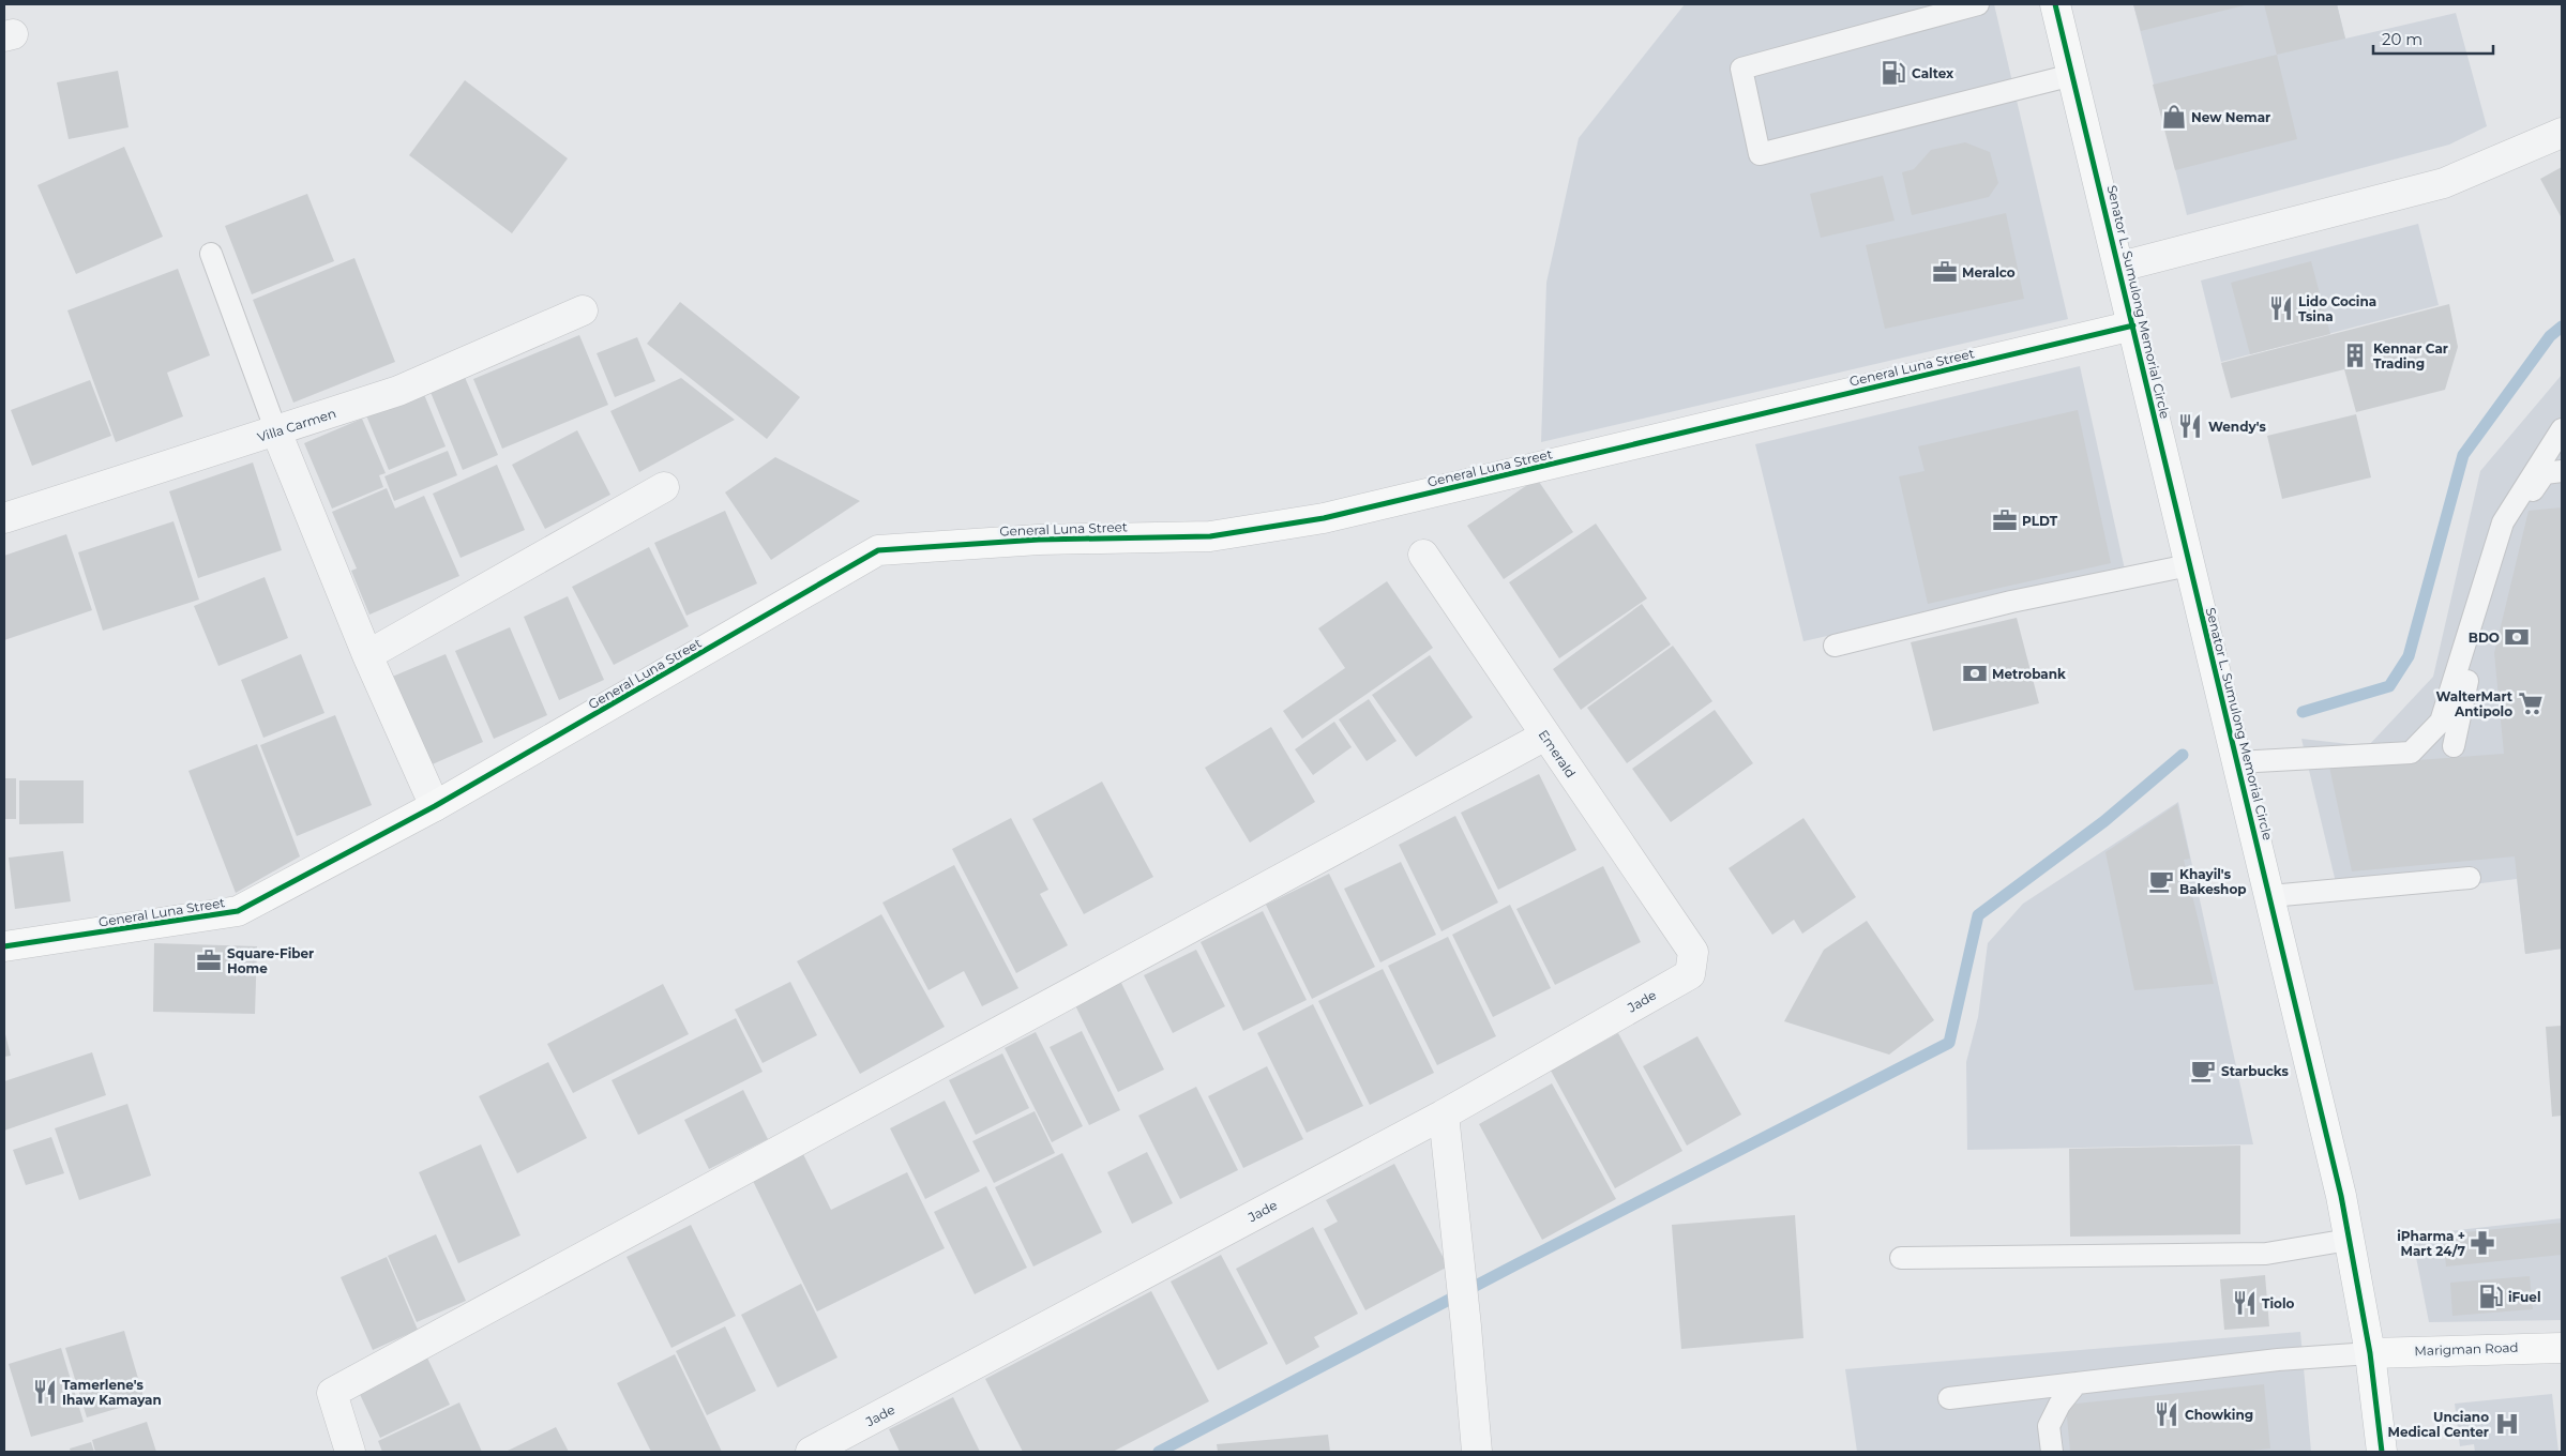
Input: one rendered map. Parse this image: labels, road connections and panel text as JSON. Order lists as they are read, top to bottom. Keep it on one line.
{"streets":{"street":["Senator L. Sumulong Memorial Circle","General Luna Street","Villa Carmen","Emerald","Jade","Marigman Road"]},"crossings":[["Senator L. Sumulong Memorial Circle","General Luna Street"],["Senator L. Sumulong Memorial Circle","Marigman Road"],["Emerald","Jade"]],"places":{"fuel station":["Caltex","iFuel"],"shop":["New Nemar"],"office":["Meralco","PLDT","Square-Fiber Home"],"restaurant":["Lido Cocina Tsina","Wendy's","Tiolo","Tamerlene's Ihaw Kamayan","Chowking"],"building":["Kennar Car Trading"],"bank":["BDO","Metrobank"],"supermarket":["WalterMart Antipolo"],"cafe":["Khayil's Bakeshop","Starbucks"],"pharmacy":["iPharma + Mart 24/7"],"hospital":["Unciano Medical Center"]},"scale_bar":"20 m"}
